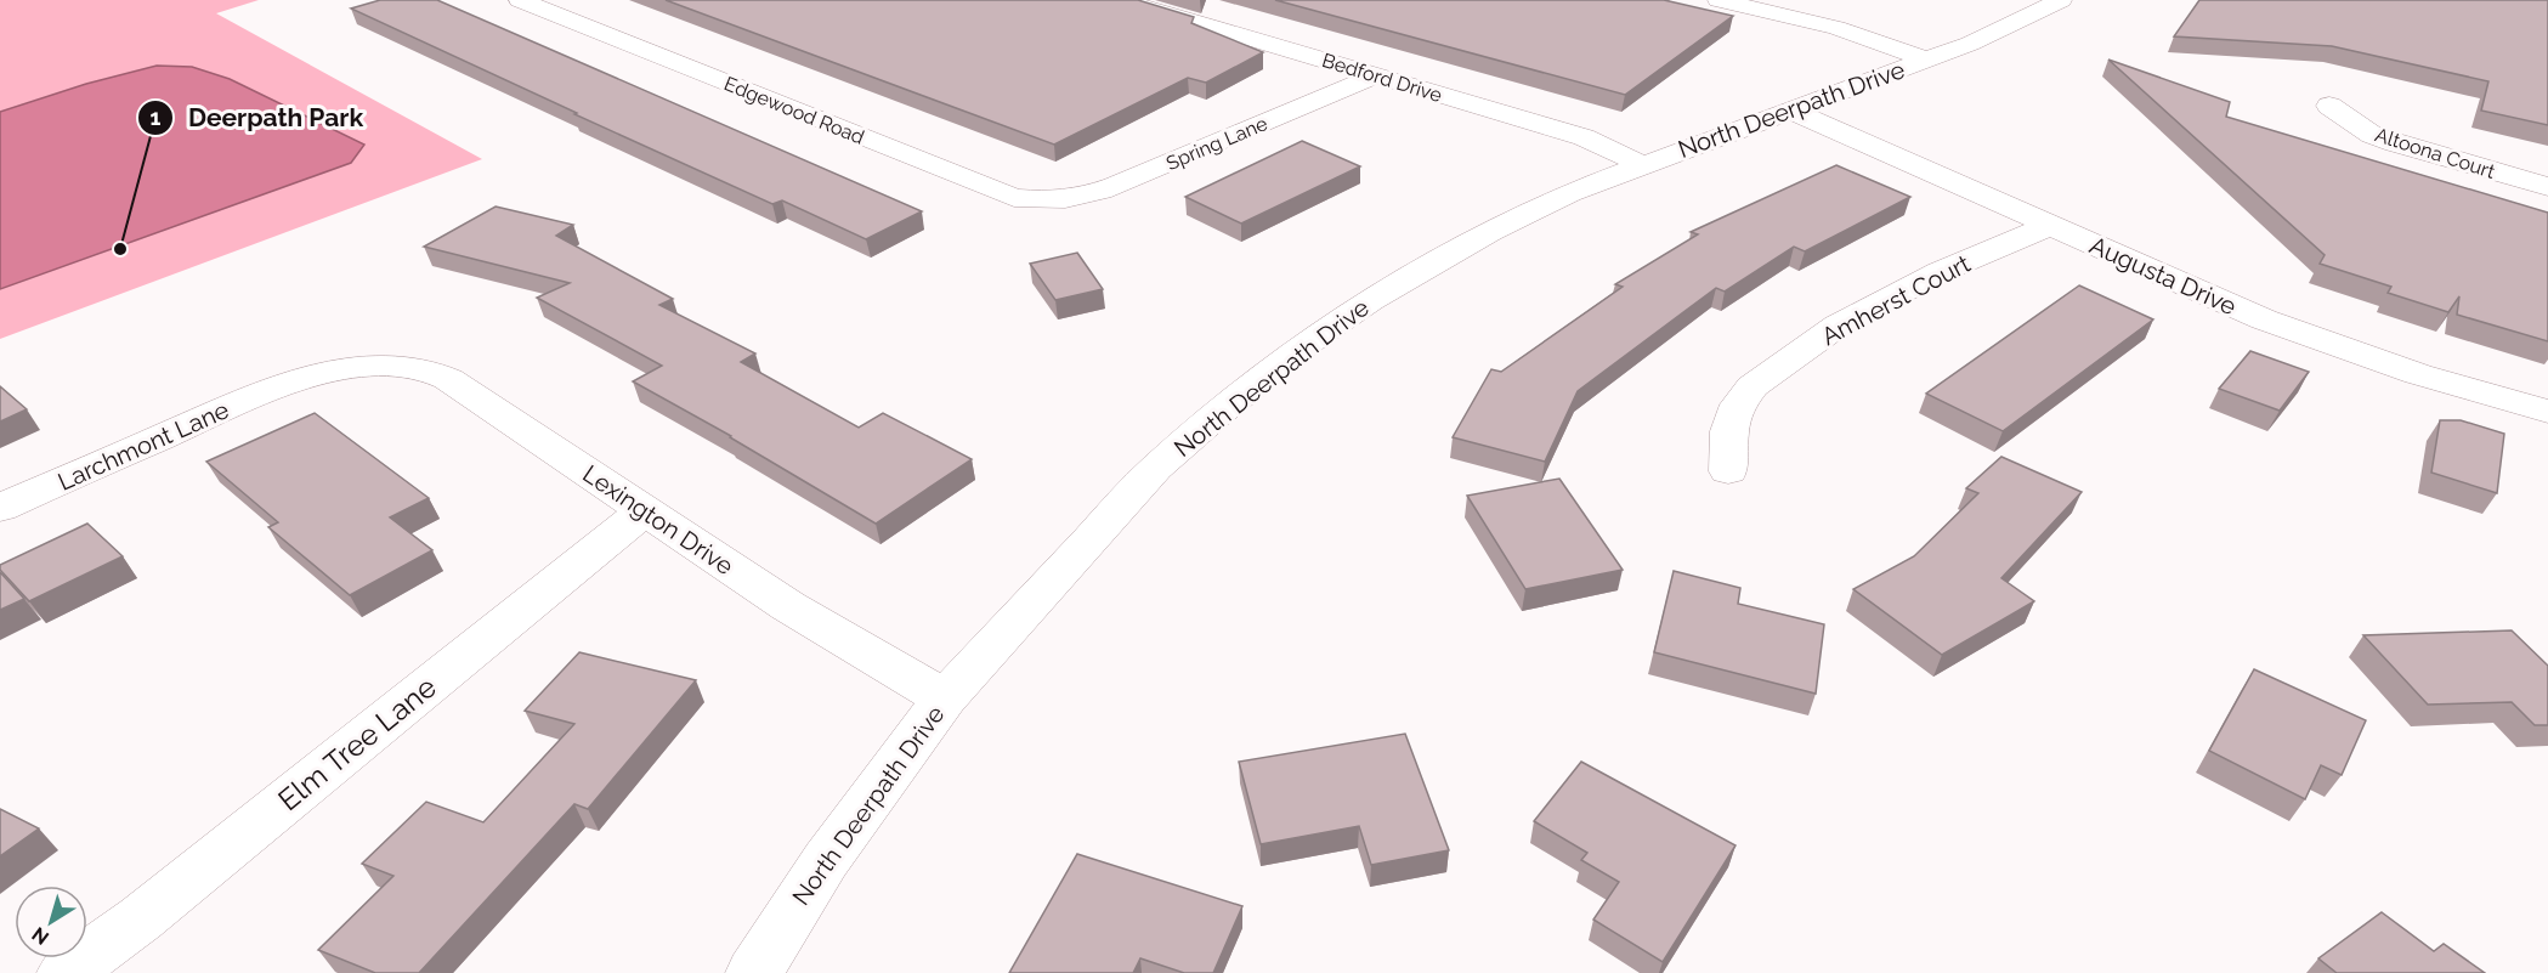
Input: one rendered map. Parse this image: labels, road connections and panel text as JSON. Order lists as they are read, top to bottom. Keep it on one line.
{"streets":{"street":["Bedford Drive","North Deerpath Drive","Edgewood Road","Spring Lane","Altoona Court","Augusta Drive","Amherst Court","Larchmont Lane","Lexington Drive","Elm Tree Lane"]},"crossings":[["Bedford Drive","North Deerpath Drive"],["Bedford Drive","Spring Lane"],["North Deerpath Drive","Augusta Drive"],["North Deerpath Drive","Lexington Drive"],["Edgewood Road","Spring Lane"],["Augusta Drive","Amherst Court"],["Larchmont Lane","Lexington Drive"],["Lexington Drive","Elm Tree Lane"]],"places":["Deerpath Park"],"north":"bottom left"}
